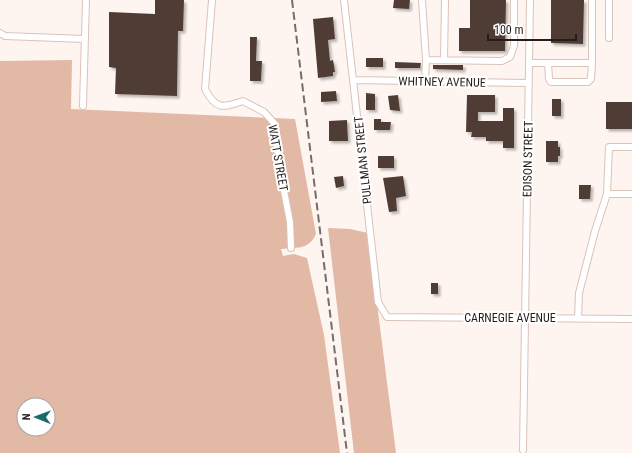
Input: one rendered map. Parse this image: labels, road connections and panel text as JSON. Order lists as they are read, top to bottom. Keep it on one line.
{"streets":{"street":["WHITNEY AVENUE","WATT STREET","EDISON STREET","PULLMAN STREET","CARNEGIE AVENUE"]},"crossings":[["WHITNEY AVENUE","EDISON STREET"],["WHITNEY AVENUE","PULLMAN STREET"],["EDISON STREET","CARNEGIE AVENUE"],["PULLMAN STREET","CARNEGIE AVENUE"]],"scale_bar":"100 m","north":"left"}
